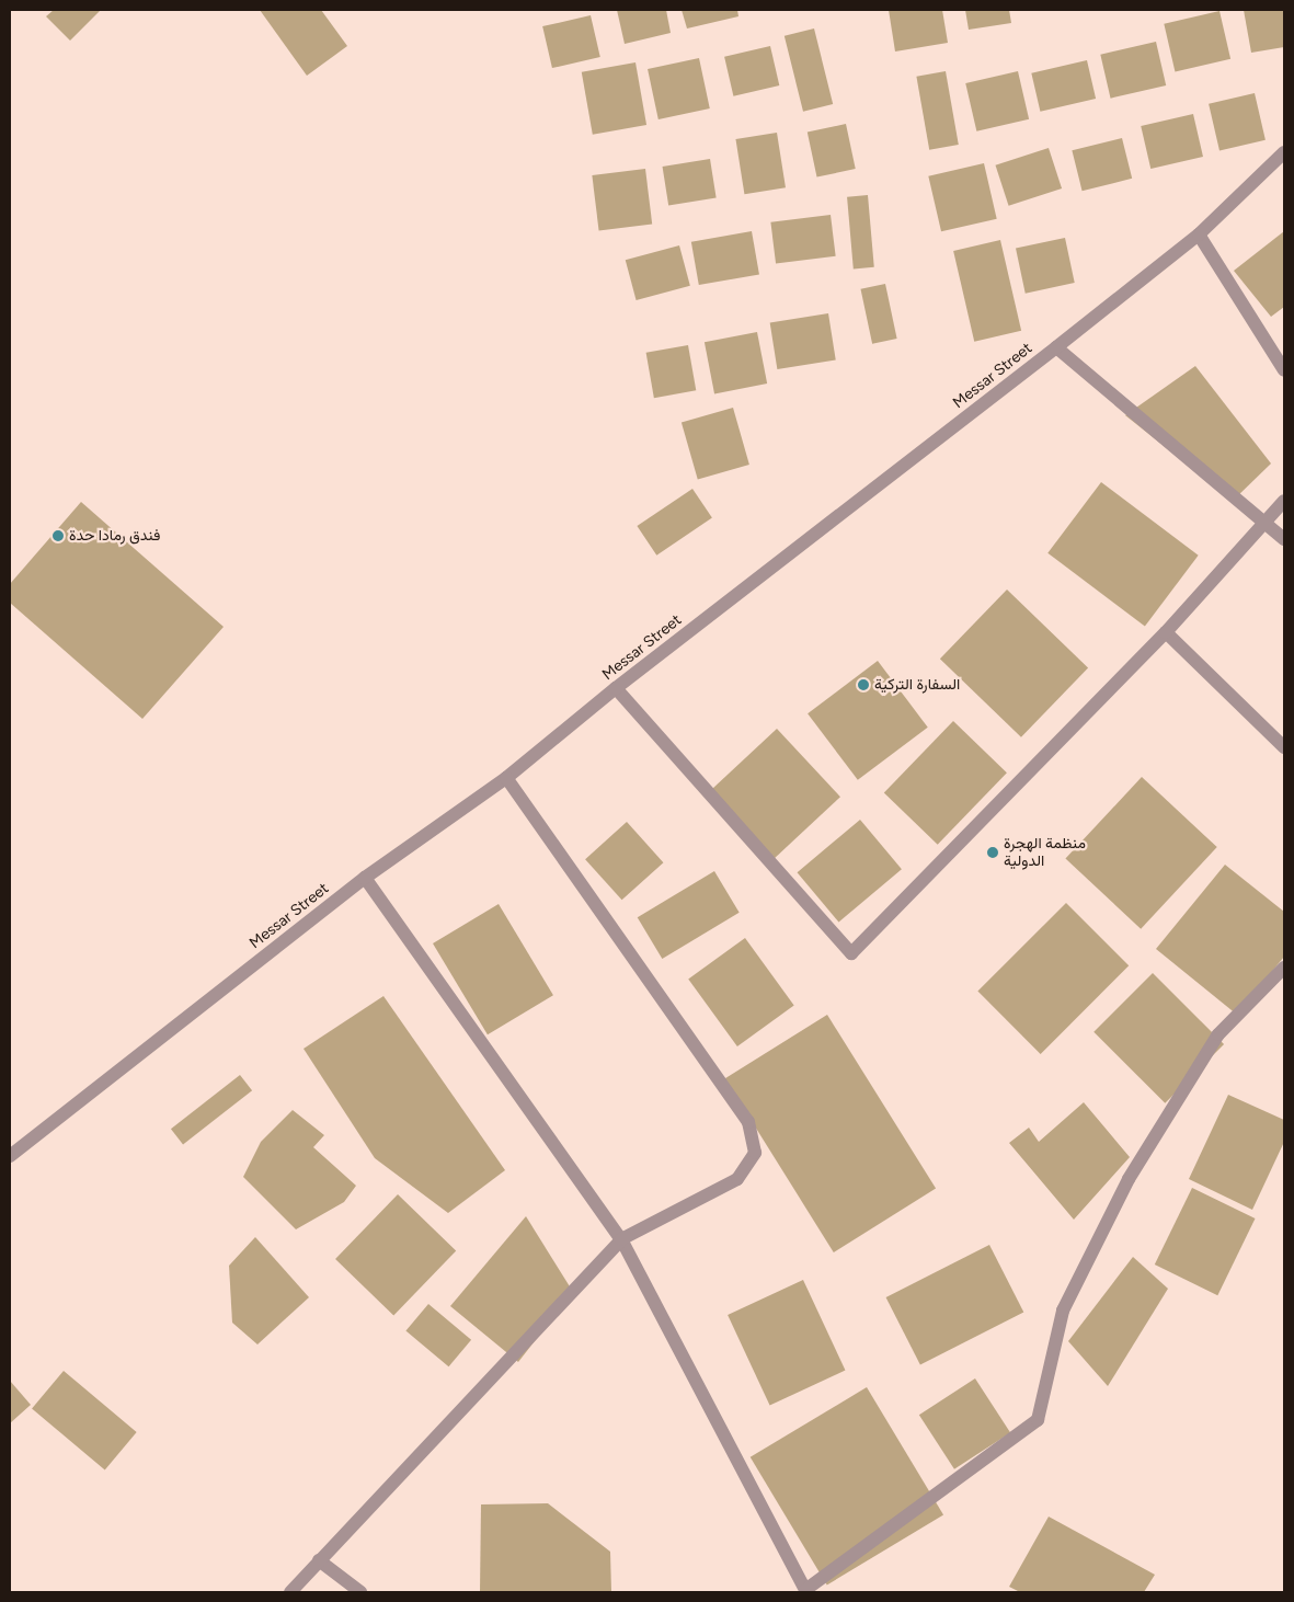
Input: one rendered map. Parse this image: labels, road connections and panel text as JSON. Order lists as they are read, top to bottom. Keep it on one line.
{"streets":{"street":["Messar Street"]},"places":["فندق رمادا حدة","السفارة التركية","منظمة الهجرة الدولية"]}
